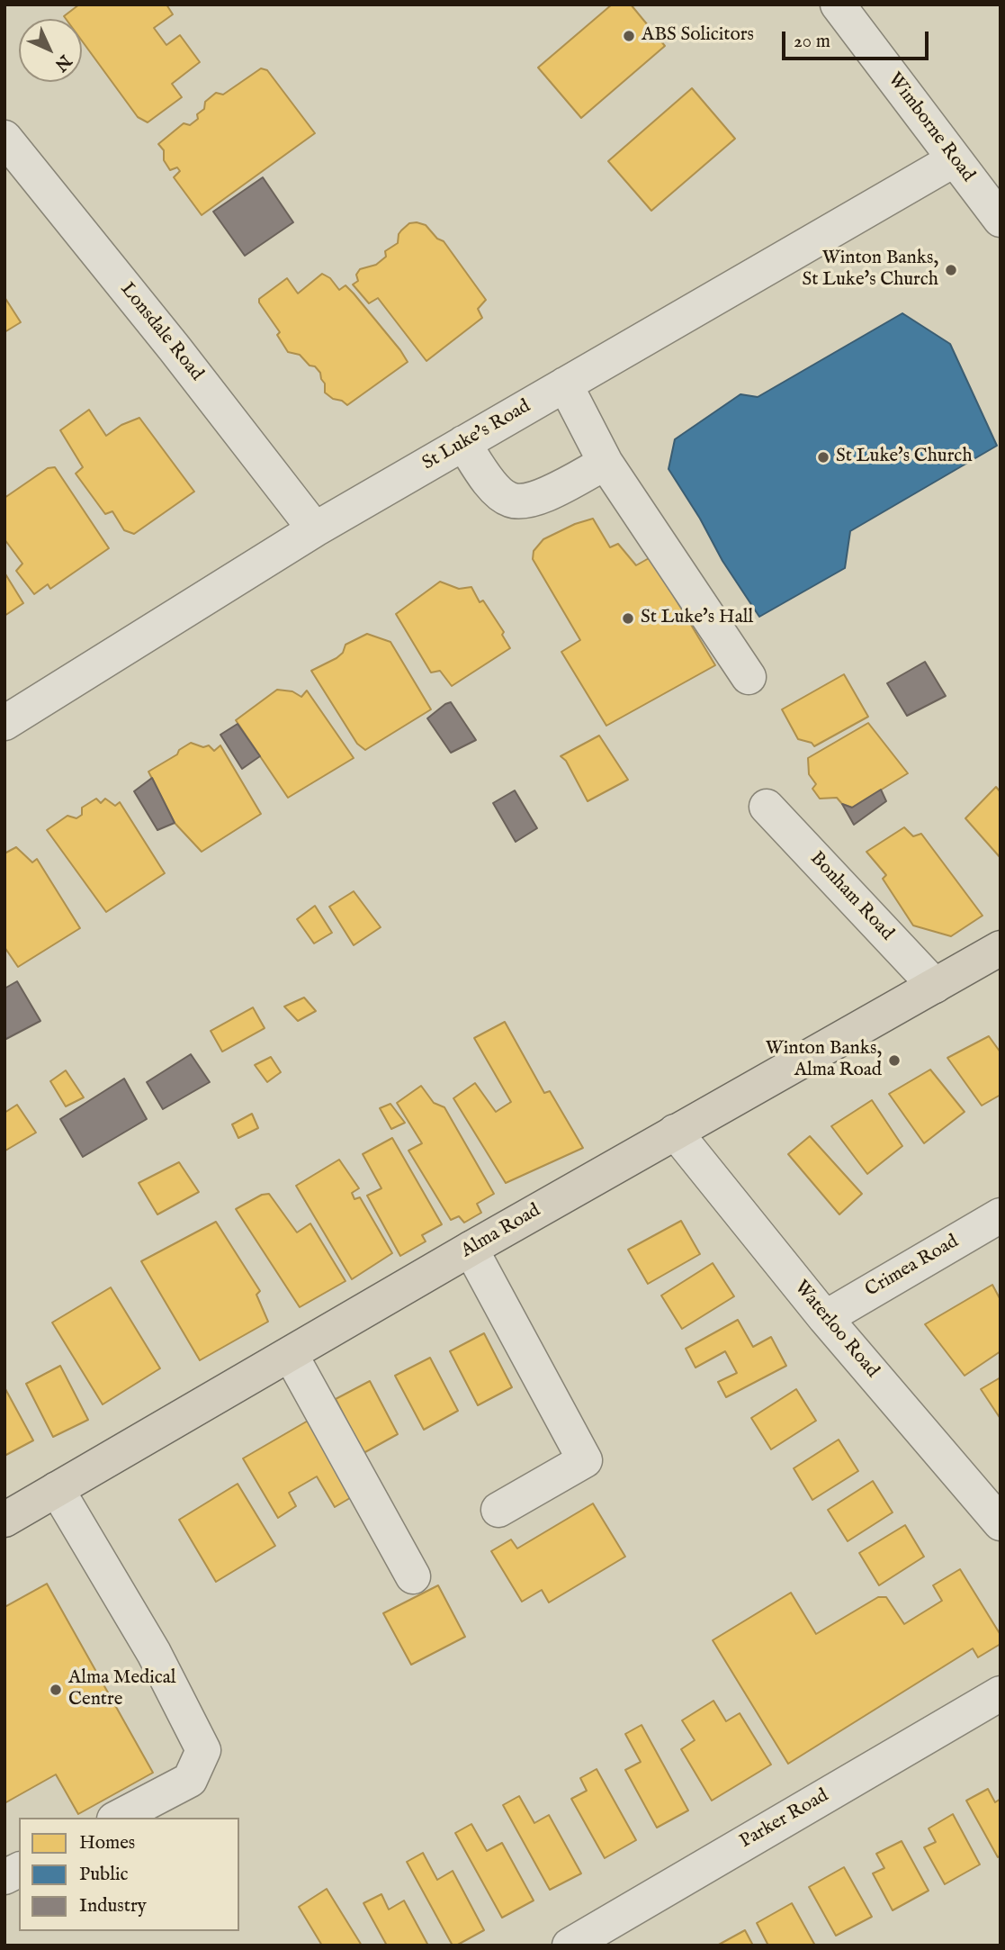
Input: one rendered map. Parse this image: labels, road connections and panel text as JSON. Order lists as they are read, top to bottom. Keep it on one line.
{"streets":{"main road":["Alma Road"],"street":["Wimborne Road","Lonsdale Road","St Luke's Road","Bonham Road","Crimea Road","Waterloo Road","Parker Road"]},"crossings":[["Wimborne Road","St Luke's Road"],["Lonsdale Road","St Luke's Road"],["Bonham Road","Alma Road"],["Alma Road","Waterloo Road"],["Crimea Road","Waterloo Road"]],"places":["ABS Solicitors","Winton Banks, St Luke's Church","St Luke's Church","St Luke's Hall","Winton Banks, Alma Road","Alma Medical Centre"],"legend":["Homes","Public","Industry"],"scale_bar":"20 m","north":"bottom right"}
